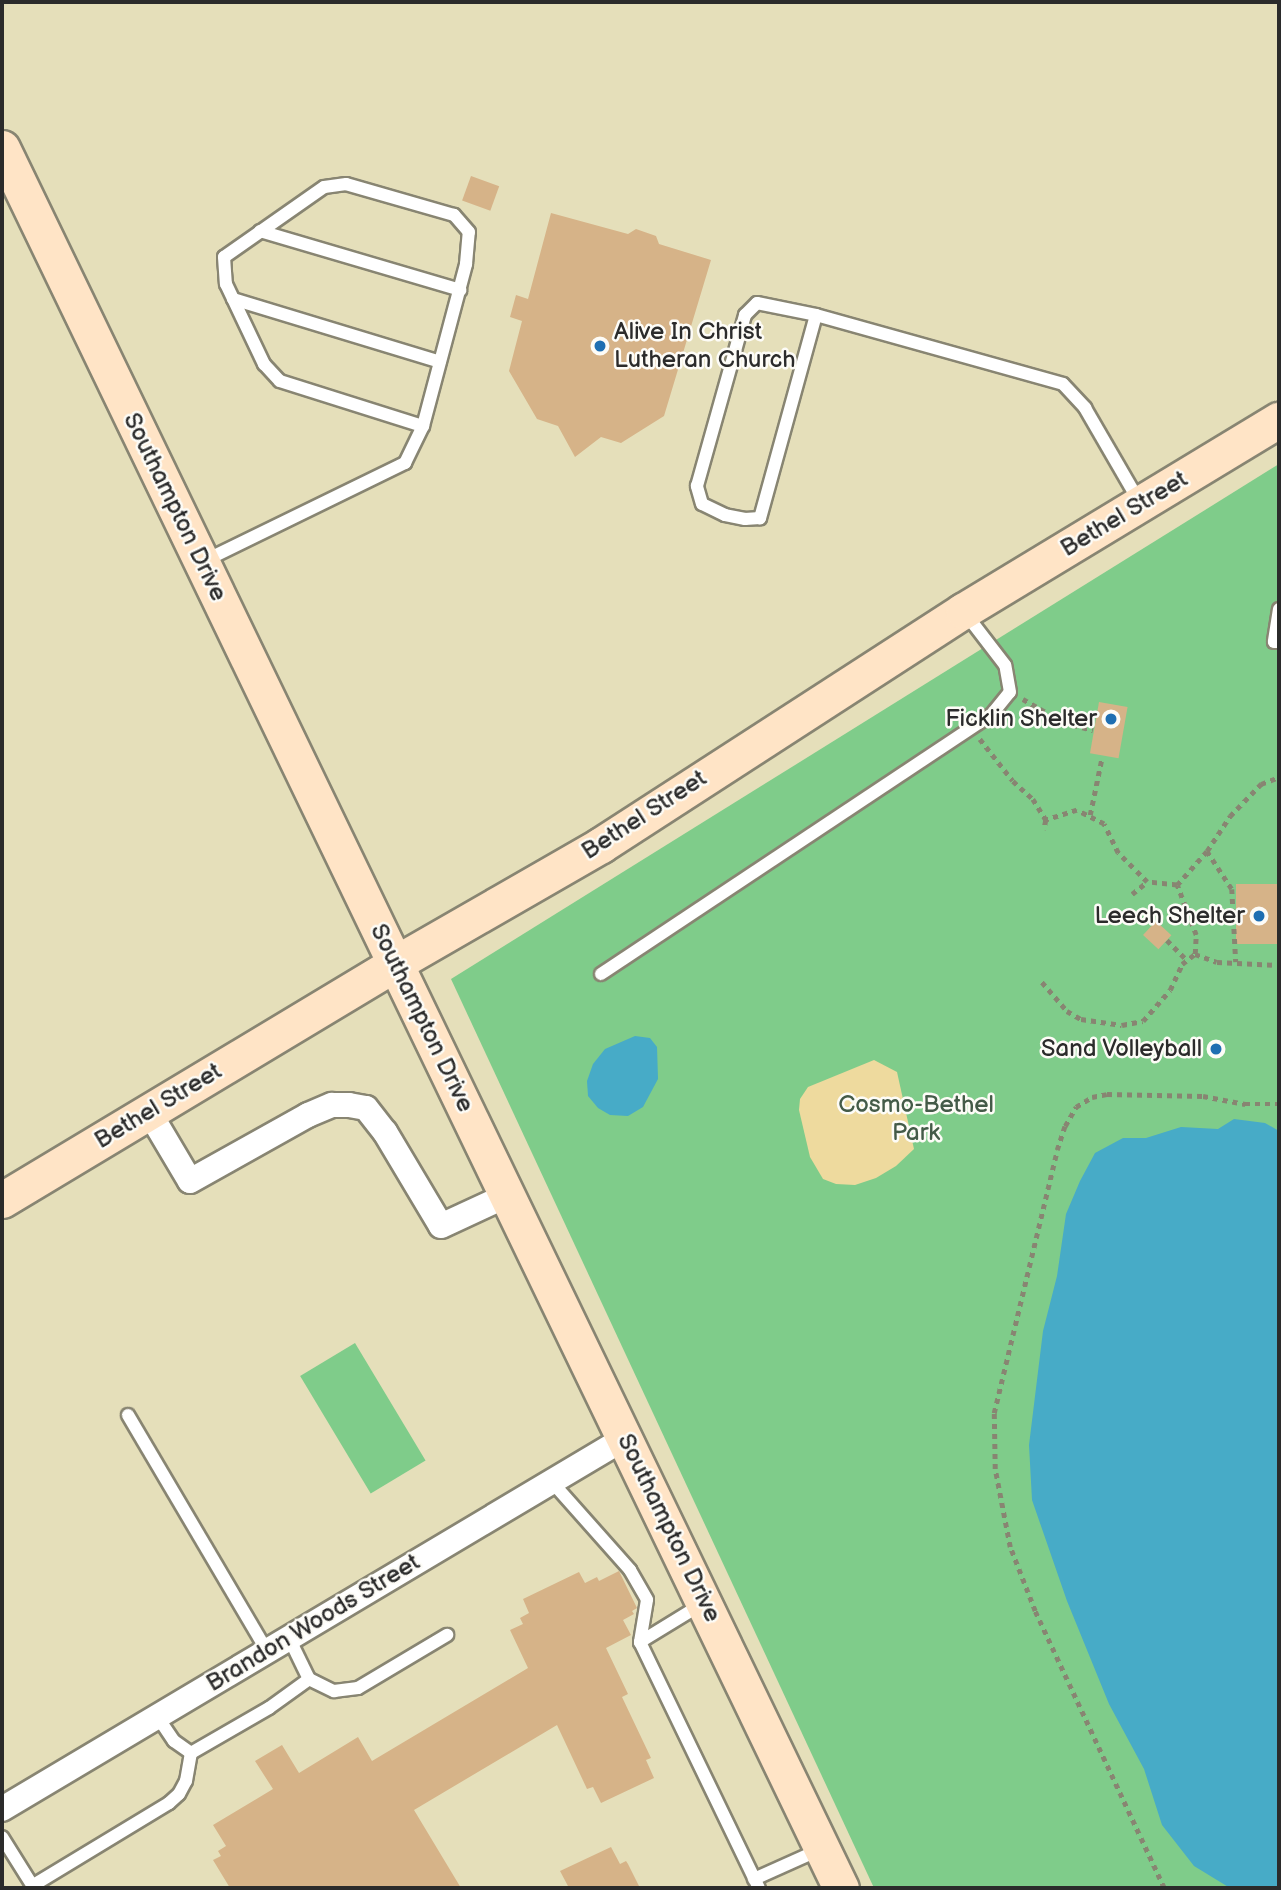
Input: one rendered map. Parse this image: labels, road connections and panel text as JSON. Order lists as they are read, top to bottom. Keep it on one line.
{"streets":{"street":["Southampton Drive","Bethel Street","Brandon Woods Street"]},"crossings":[["Southampton Drive","Bethel Street"],["Southampton Drive","Brandon Woods Street"]],"parks":["Cosmo-Bethel Park"],"places":["Alive In Christ Lutheran Church","Ficklin Shelter","Leech Shelter","Sand Volleyball"]}
